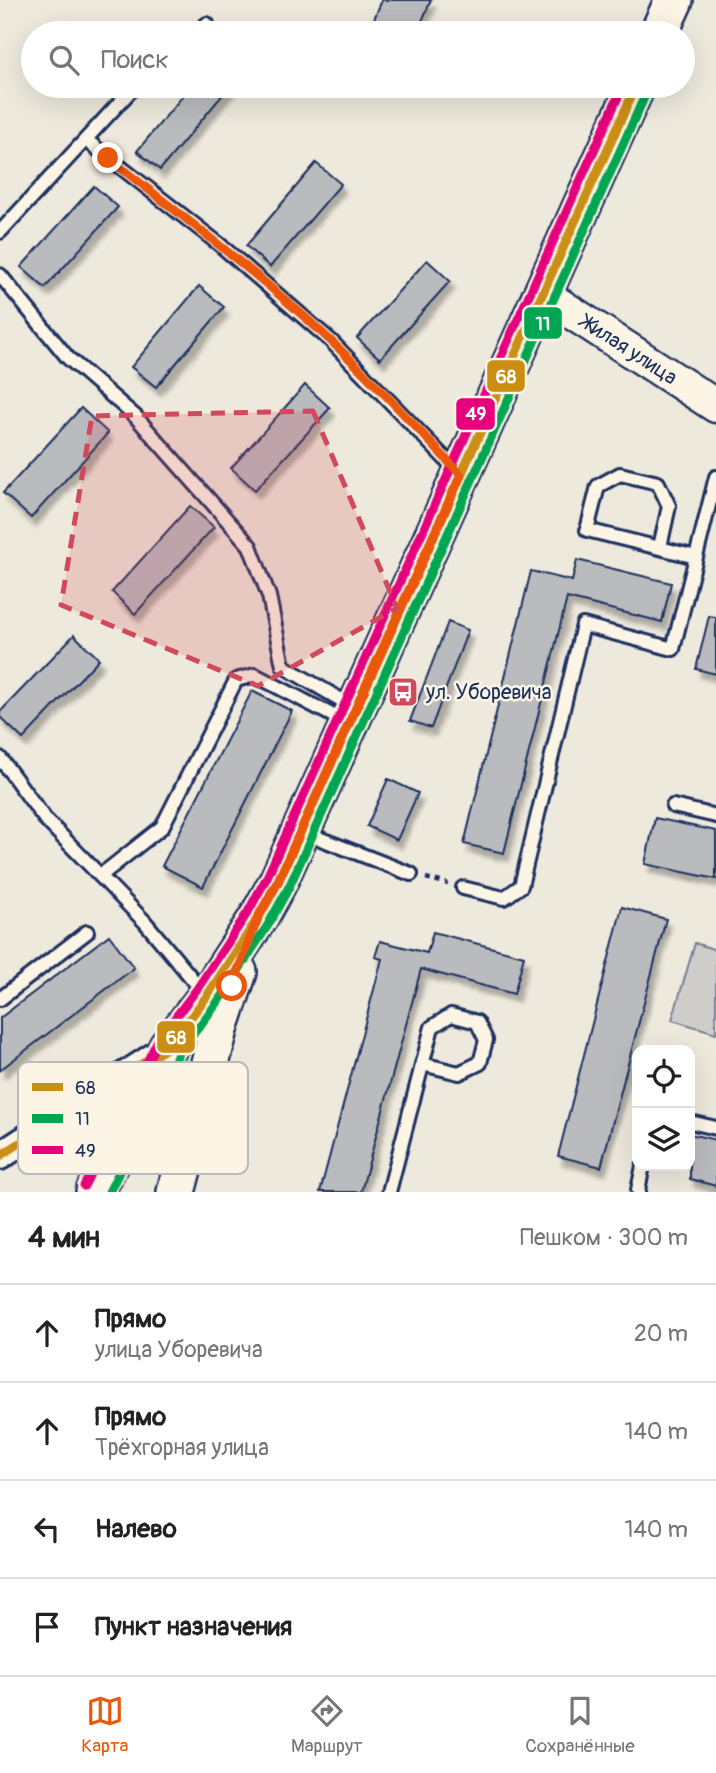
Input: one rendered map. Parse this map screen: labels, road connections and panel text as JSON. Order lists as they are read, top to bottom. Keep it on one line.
{"streets":{"street":["Жилая улица"]},"places":{"bus stop":["ул. Уборевича"]},"lines":["transit line 68","transit line 11","transit line 49"],"legend":["68","11","49"],"page":{"search":"Поиск","heading":["4 мин","Пешком · 300 m"],"list":[["Прямо","улица Уборевича","20 m"],["Прямо","Трёхгорная улица","140 m"],["Налево","140 m"],"Пункт назначения"],"nav":["Карта","Маршрут","Сохранённые"]}}
